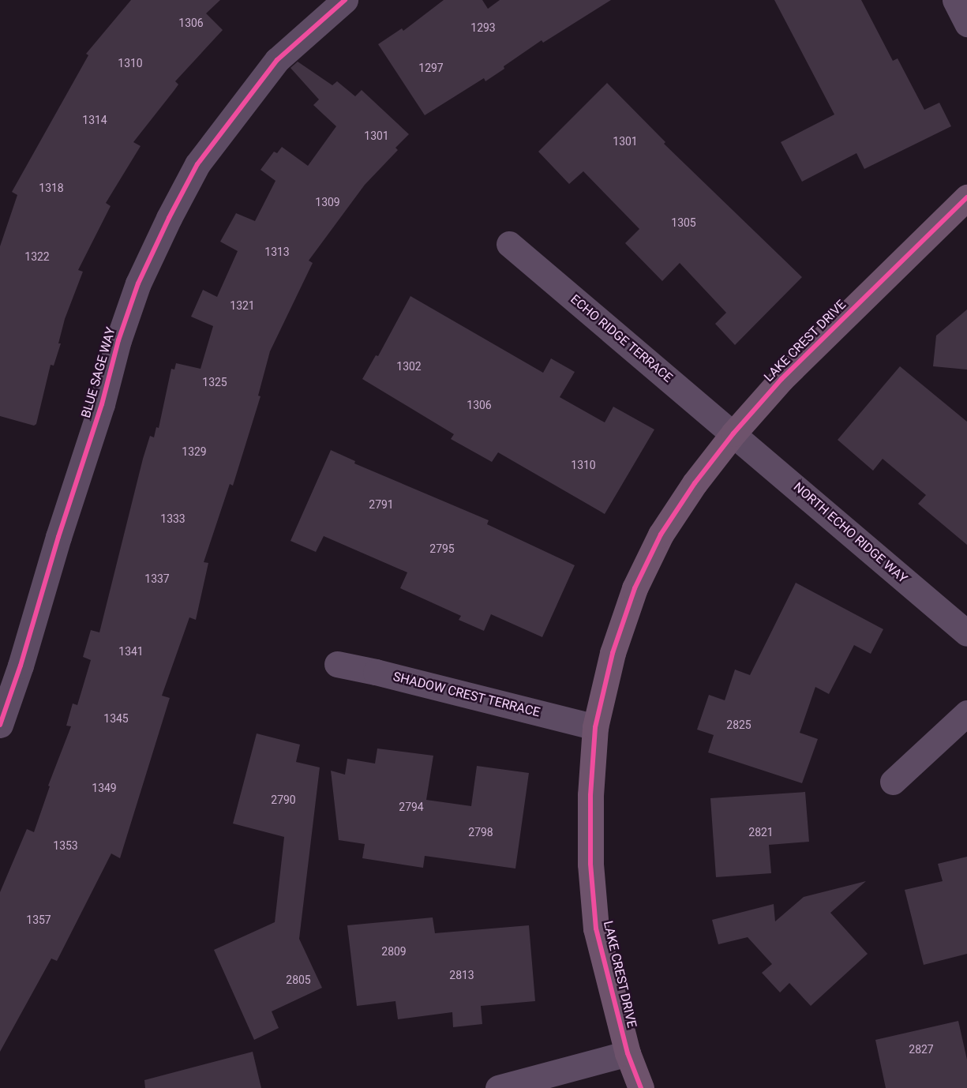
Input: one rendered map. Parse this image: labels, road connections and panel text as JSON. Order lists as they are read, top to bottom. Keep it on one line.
{"streets":{"main road":["LAKE CREST DRIVE"],"street":["ECHO RIDGE TERRACE","BLUE SAGE WAY","NORTH ECHO RIDGE WAY","SHADOW CREST TERRACE"]},"crossings":[["ECHO RIDGE TERRACE","LAKE CREST DRIVE"],["ECHO RIDGE TERRACE","NORTH ECHO RIDGE WAY"],["LAKE CREST DRIVE","NORTH ECHO RIDGE WAY"],["LAKE CREST DRIVE","SHADOW CREST TERRACE"]],"house_numbers":["1306","1293","1310","1297","1314","1301","1301","1318","1309","1305","1313","1322","1321","1302","1325","1306","1329","1310","2791","1333","2795","1337","1341","1345","2825","1349","2790","2794","2798","2821","1353","1357","2809","2813","2805","2827"]}
